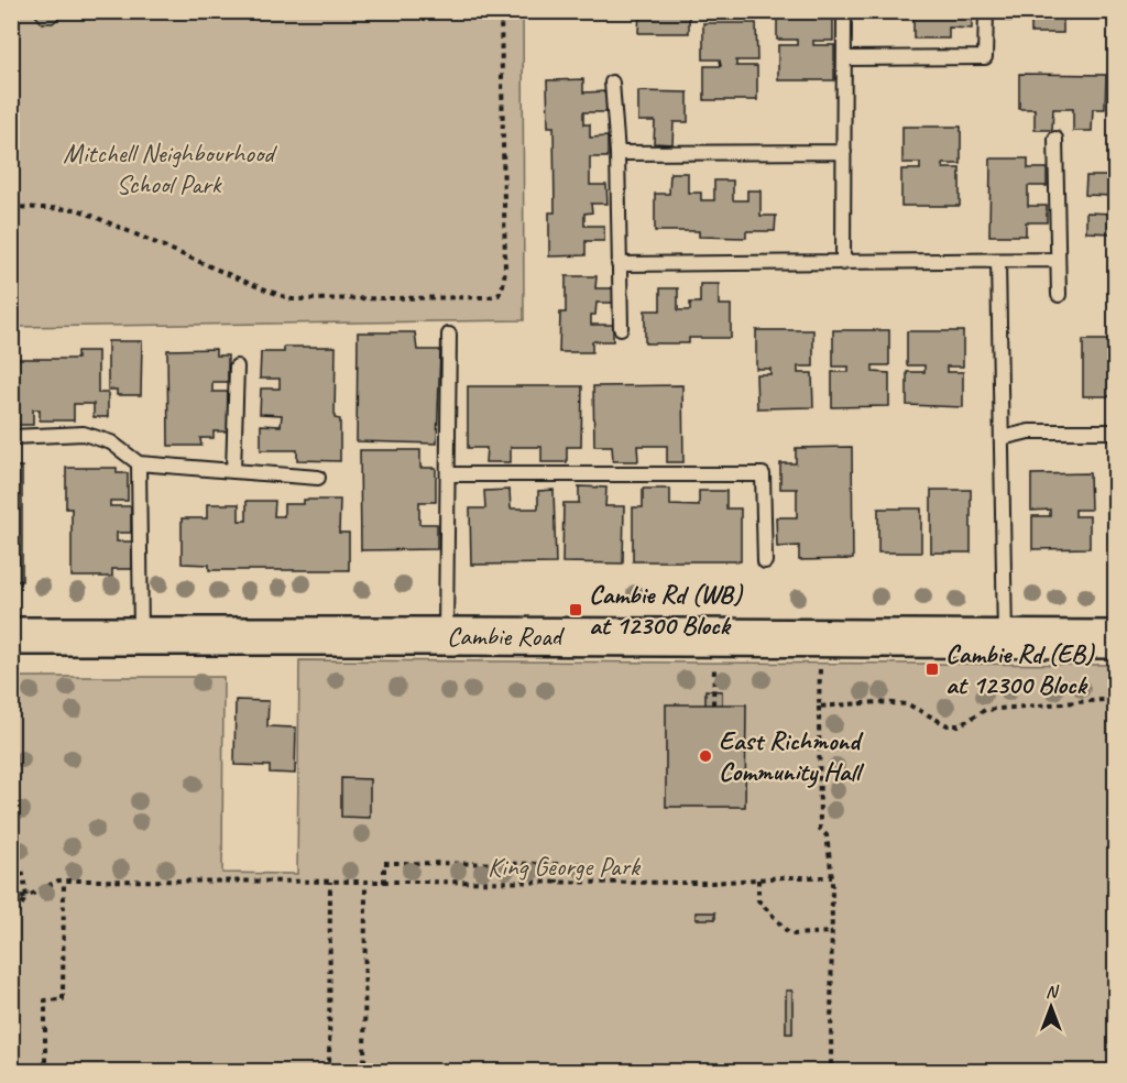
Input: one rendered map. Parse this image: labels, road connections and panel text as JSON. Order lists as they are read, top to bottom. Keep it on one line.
{"streets":{"main road":["Cambie Road"]},"parks":["Mitchell Neighbourhood School Park","King George Park"],"places":{"transit":["Cambie Rd (WB) at 12300 Block","Cambie Rd (EB) at 12300 Block"],"other":["East Richmond Community Hall"]},"north":"top"}
